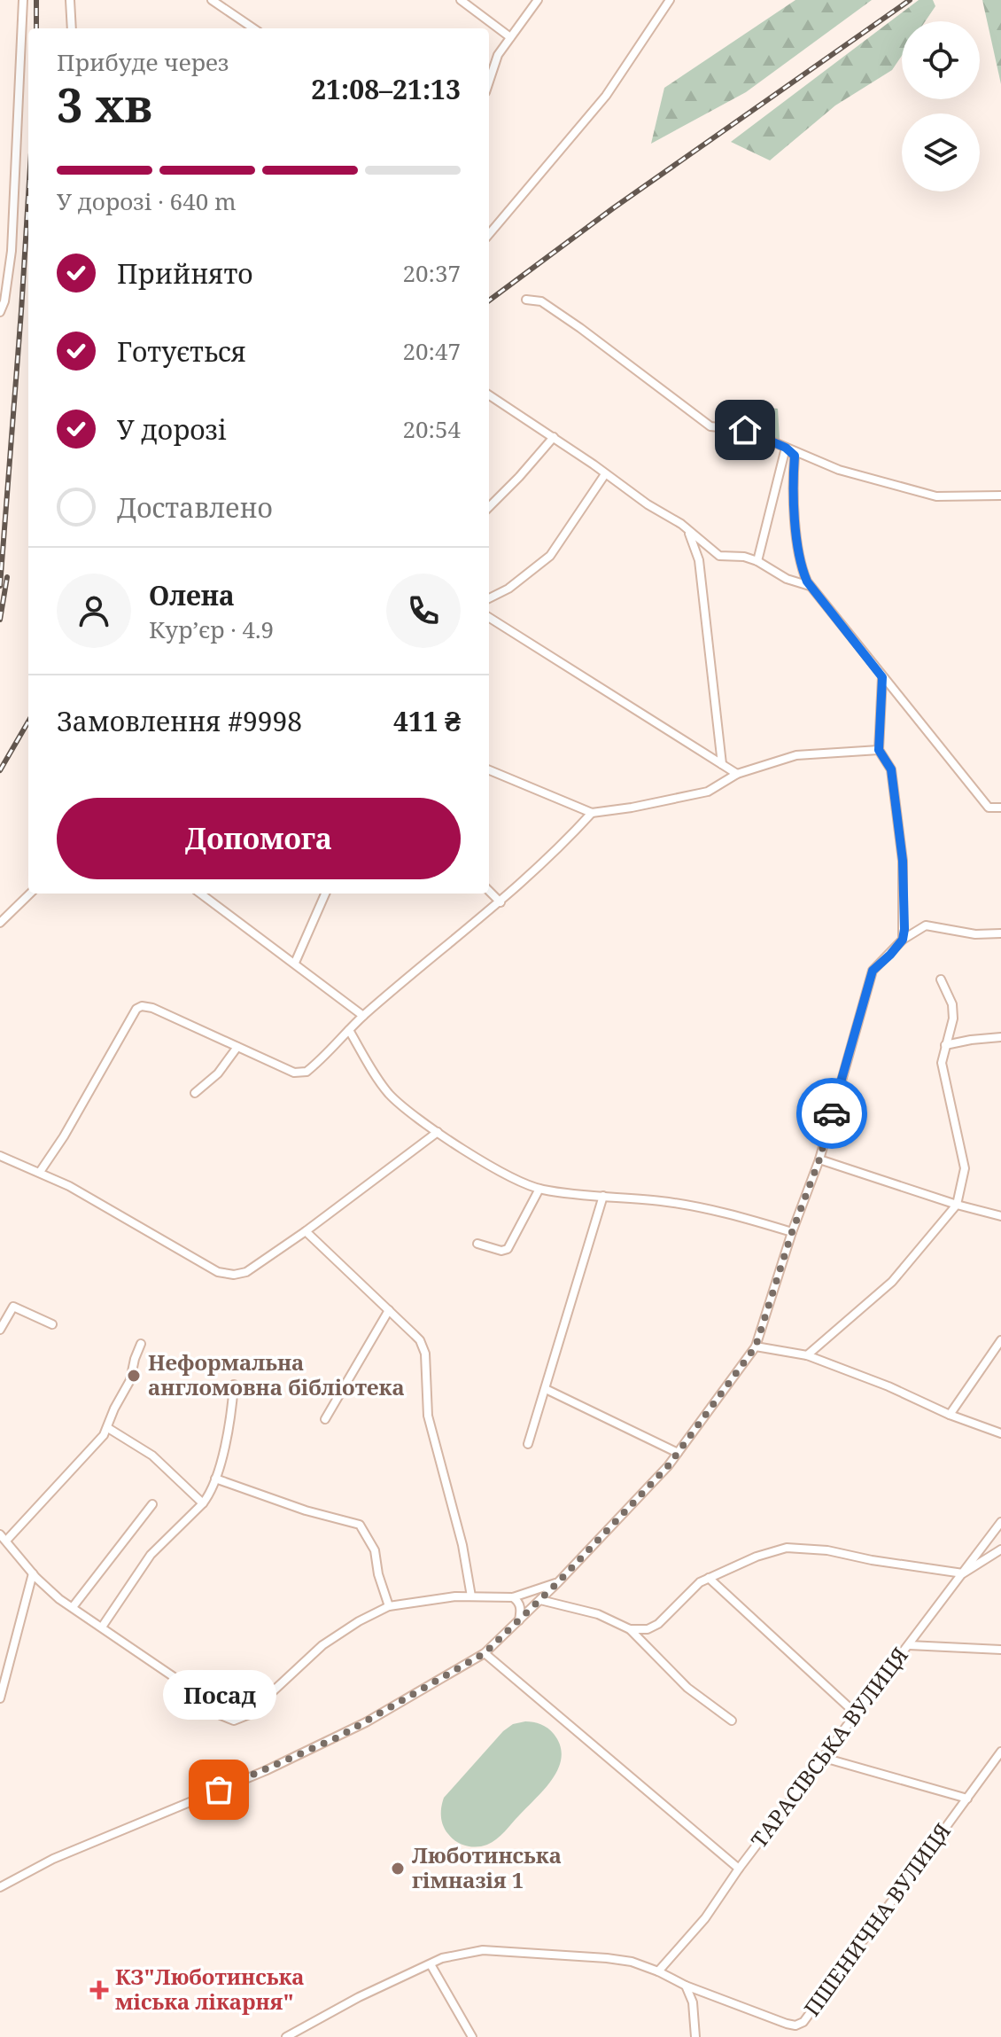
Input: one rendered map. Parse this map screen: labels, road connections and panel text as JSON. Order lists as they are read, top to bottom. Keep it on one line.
{"streets":{"street":["ТАРАСІВСЬКА ВУЛИЦЯ","ПШЕНИЧНА ВУЛИЦЯ"]},"crossings":[["ТАРАСІВСЬКА ВУЛИЦЯ","ПШЕНИЧНА ВУЛИЦЯ"]],"places":{"other":["Неформальна англомовна бібліотека","Посад","Люботинська гiмназiя 1"],"health":["КЗ\"Люботинська мiська лiкарня\""]},"page":{"heading":["3 хв","Прибуде через","21:08–21:13"],"panel":["Олена","Кур’єр · 4.9","Замовлення #9998","411 ₴"],"bar":"У дорозі · 640 m","list":[["Прийнято","20:37"],["Готується","20:47"],["У дорозі","20:54"],"Доставлено"],"buttons":"Допомога","bubble":"Посад"}}
